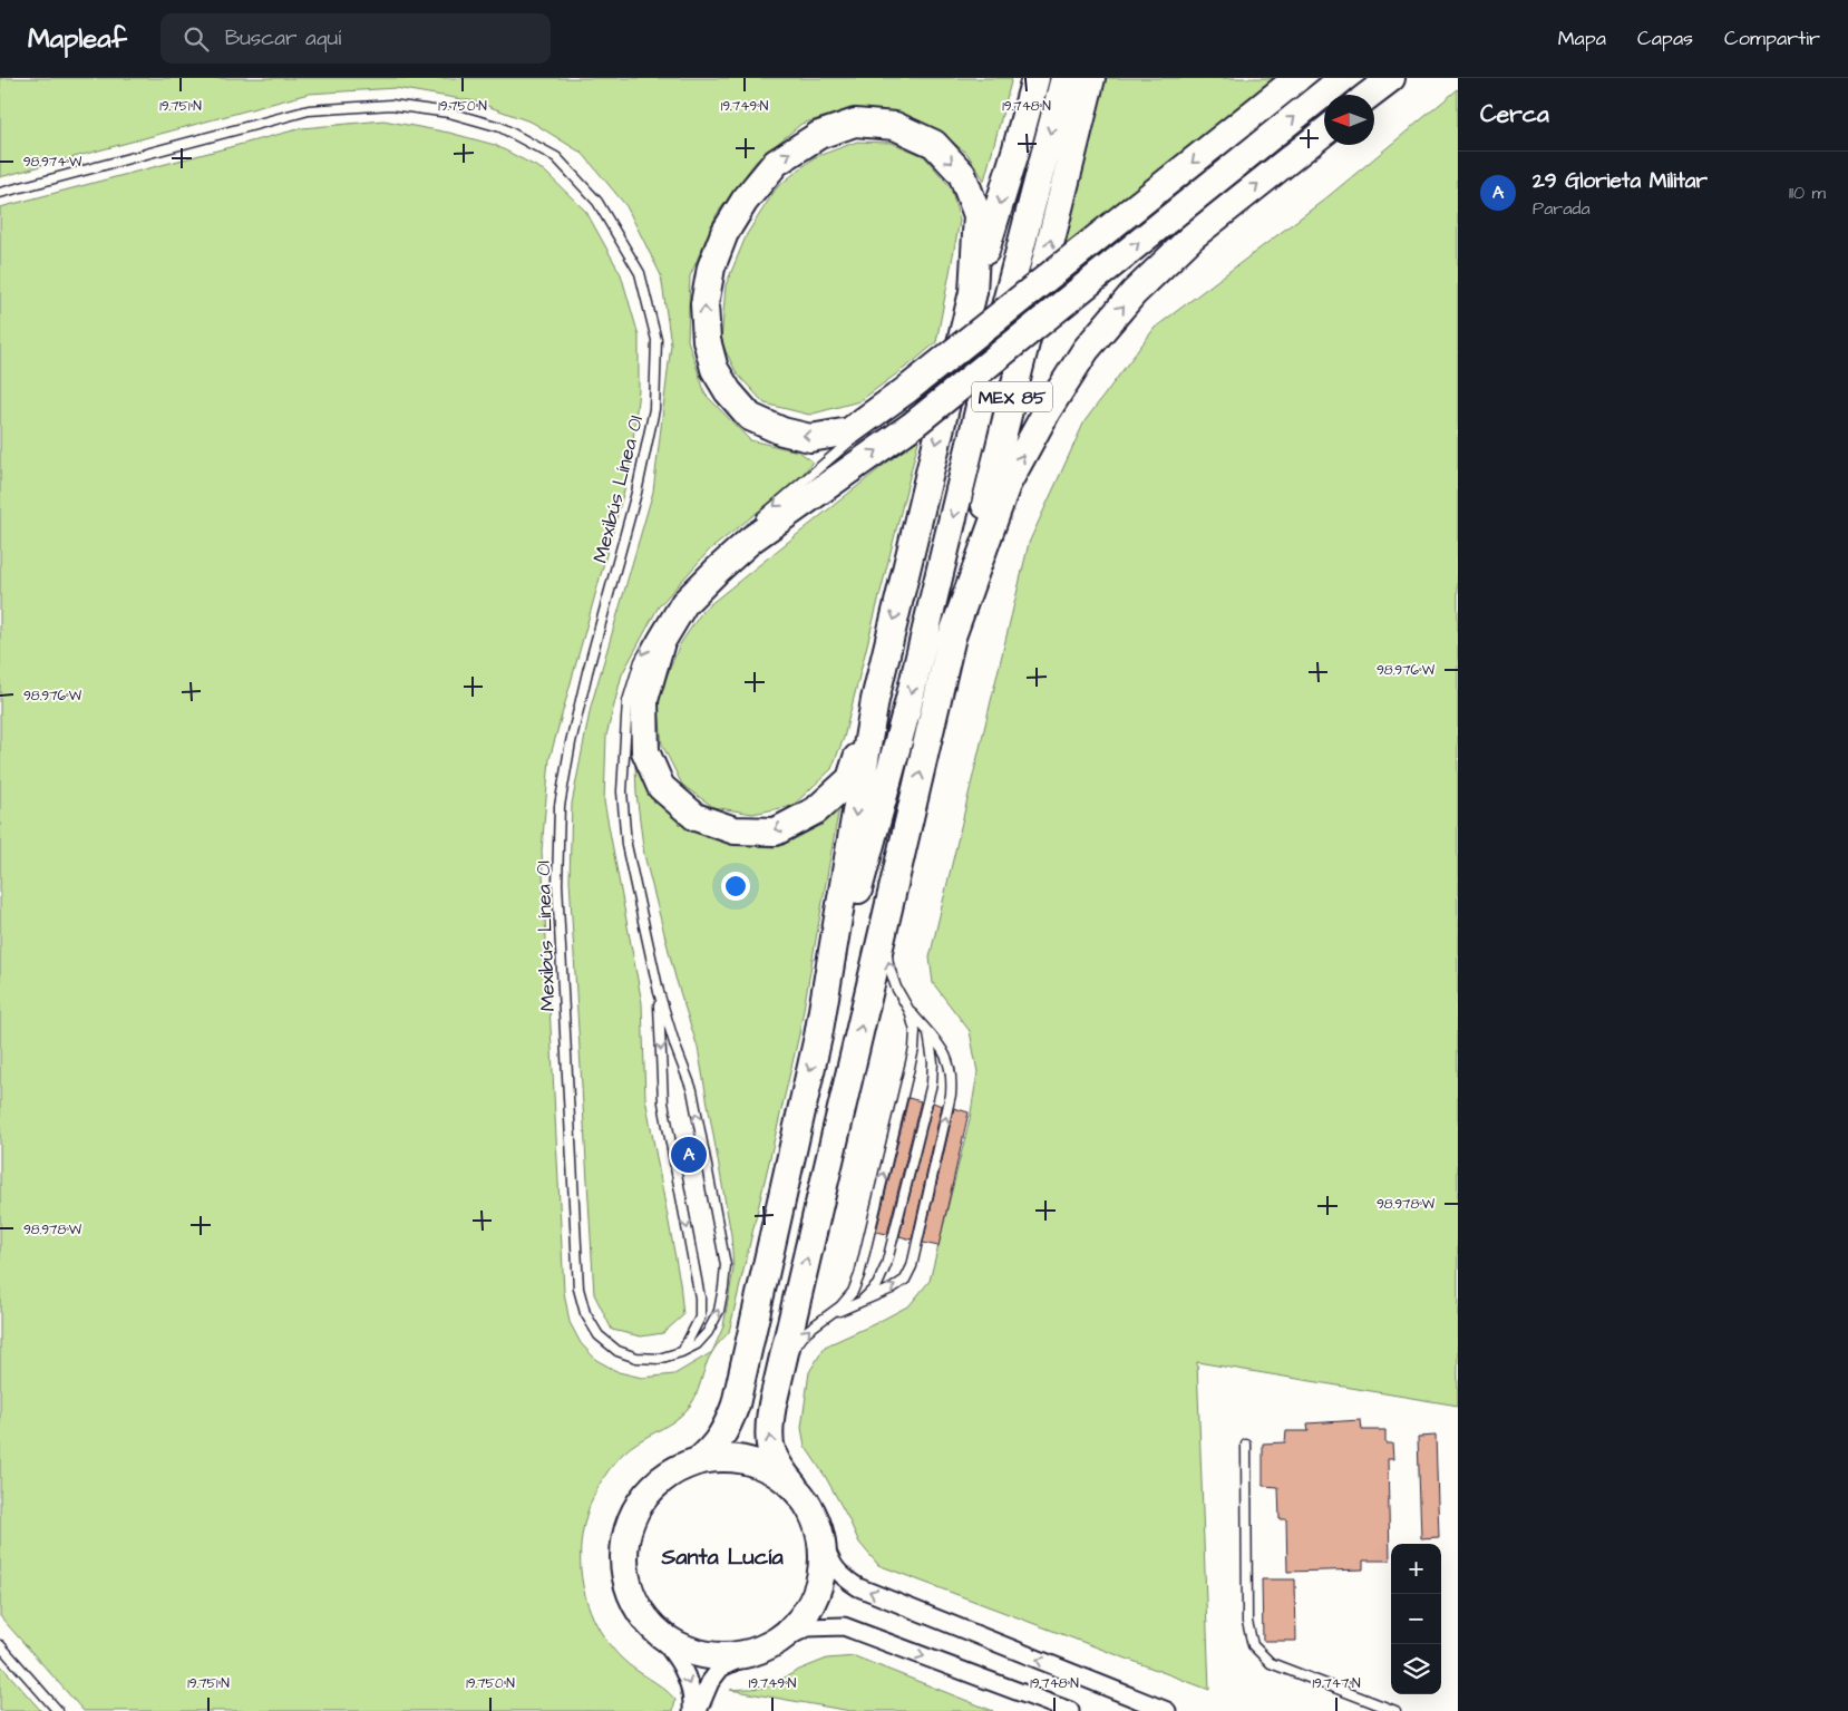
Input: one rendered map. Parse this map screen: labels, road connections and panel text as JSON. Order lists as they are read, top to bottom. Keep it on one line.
{"streets":{"main road":["MEX 85"],"lane":["Mexibús Línea 01"]},"districts":["Santa Lucía"],"north":"left","page":{"header":"Mapleaf","search":"Buscar aquí","nav":["Mapa","Capas","Compartir"],"heading":"Cerca","list":[{"mark":"A","name":"29 Glorieta Militar","note":"Parada","value":"110 m"}],"pins":"A","map_buttons":["+","−"]},"coordinates":["19.751°N","19.750°N","19.749°N","19.748°N","98.974°W","98.976°W","98.978°W","19.747°N"]}
